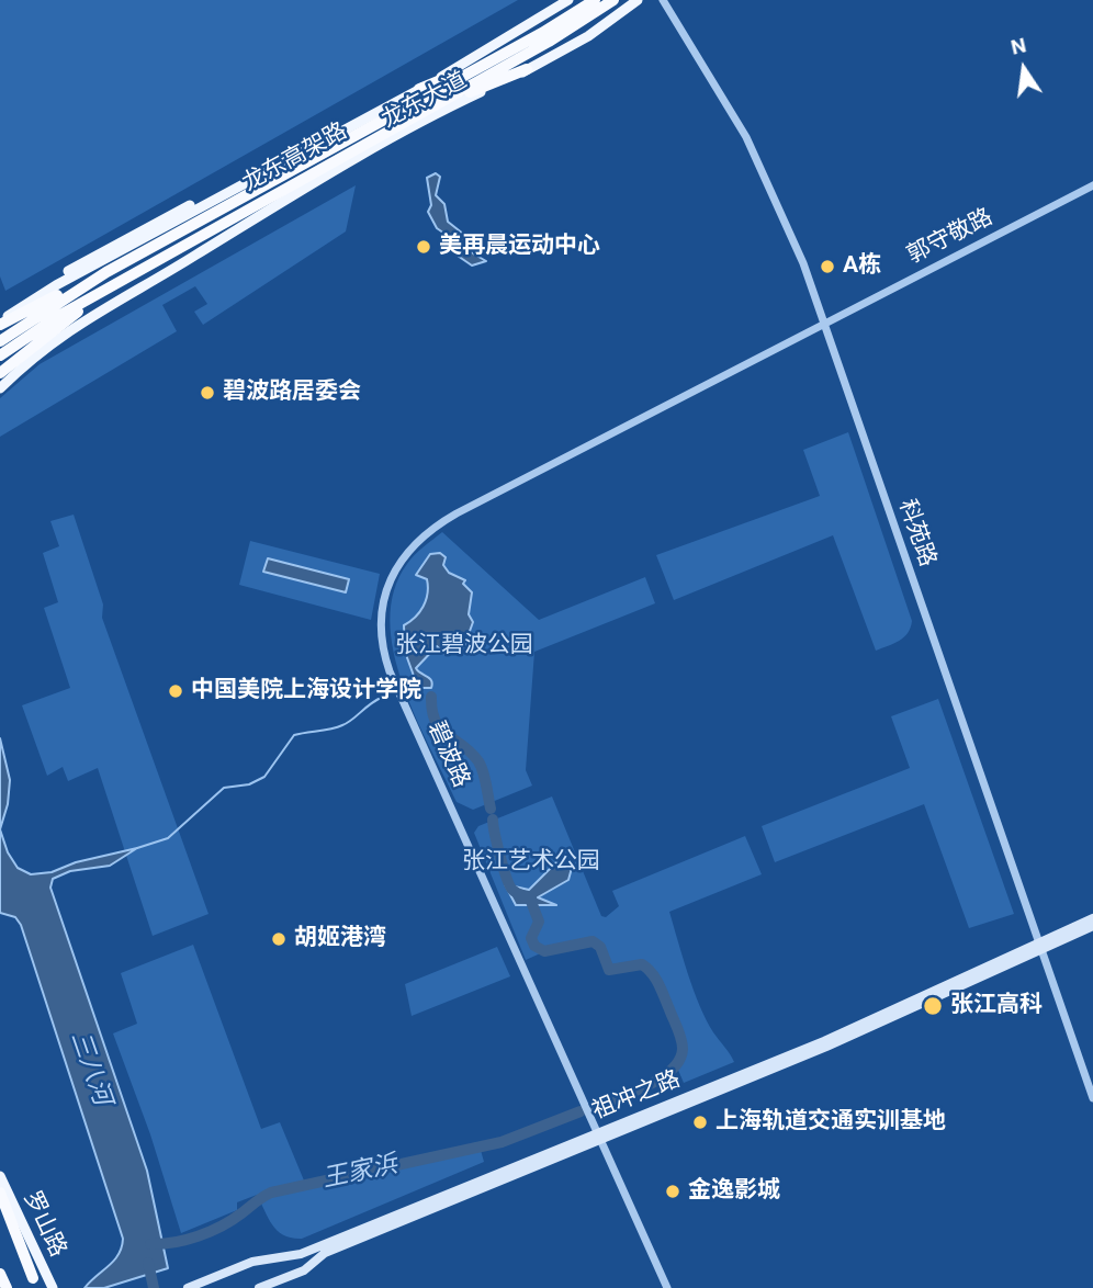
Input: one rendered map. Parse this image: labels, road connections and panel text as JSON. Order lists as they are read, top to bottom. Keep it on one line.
{"streets":{"highway":["龙东高架路"],"main road":["龙东大道","祖冲之路","罗山路"],"street":["郭守敬路","科苑路","碧波路"]},"crossings":[["郭守敬路","科苑路"],["郭守敬路","碧波路"],["科苑路","碧波路"],["科苑路","祖冲之路"],["碧波路","祖冲之路"]],"water":["三八河","王家浜"],"parks":["张江碧波公园","张江艺术公园"],"places":["美再晨运动中心","A栋","碧波路居委会","中国美院上海设计学院","胡姬港湾","张江高科","上海轨道交通实训基地","金逸影城"],"north":"top"}
